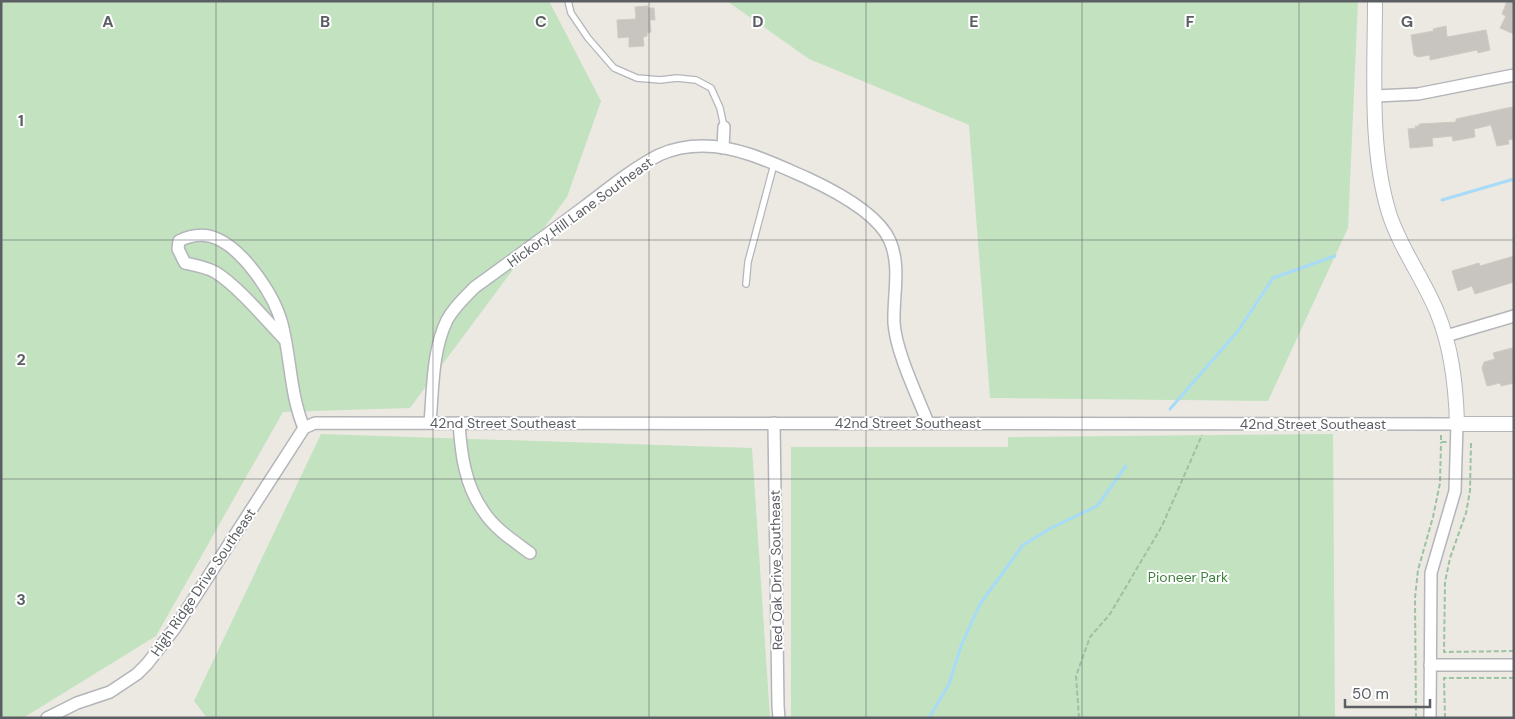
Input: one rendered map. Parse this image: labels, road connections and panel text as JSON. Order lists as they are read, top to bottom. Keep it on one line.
{"streets":{"street":["Hickory Hill Lane Southeast","42nd Street Southeast","Red Oak Drive Southeast","High Ridge Drive Southeast"]},"crossings":[["Hickory Hill Lane Southeast","42nd Street Southeast"],["42nd Street Southeast","Red Oak Drive Southeast"],["42nd Street Southeast","High Ridge Drive Southeast"]],"parks":["Pioneer Park"],"scale_bar":"50 m","grid":{"columns":["A","B","C","D","E","F","G"],"rows":["1","2","3"]}}
